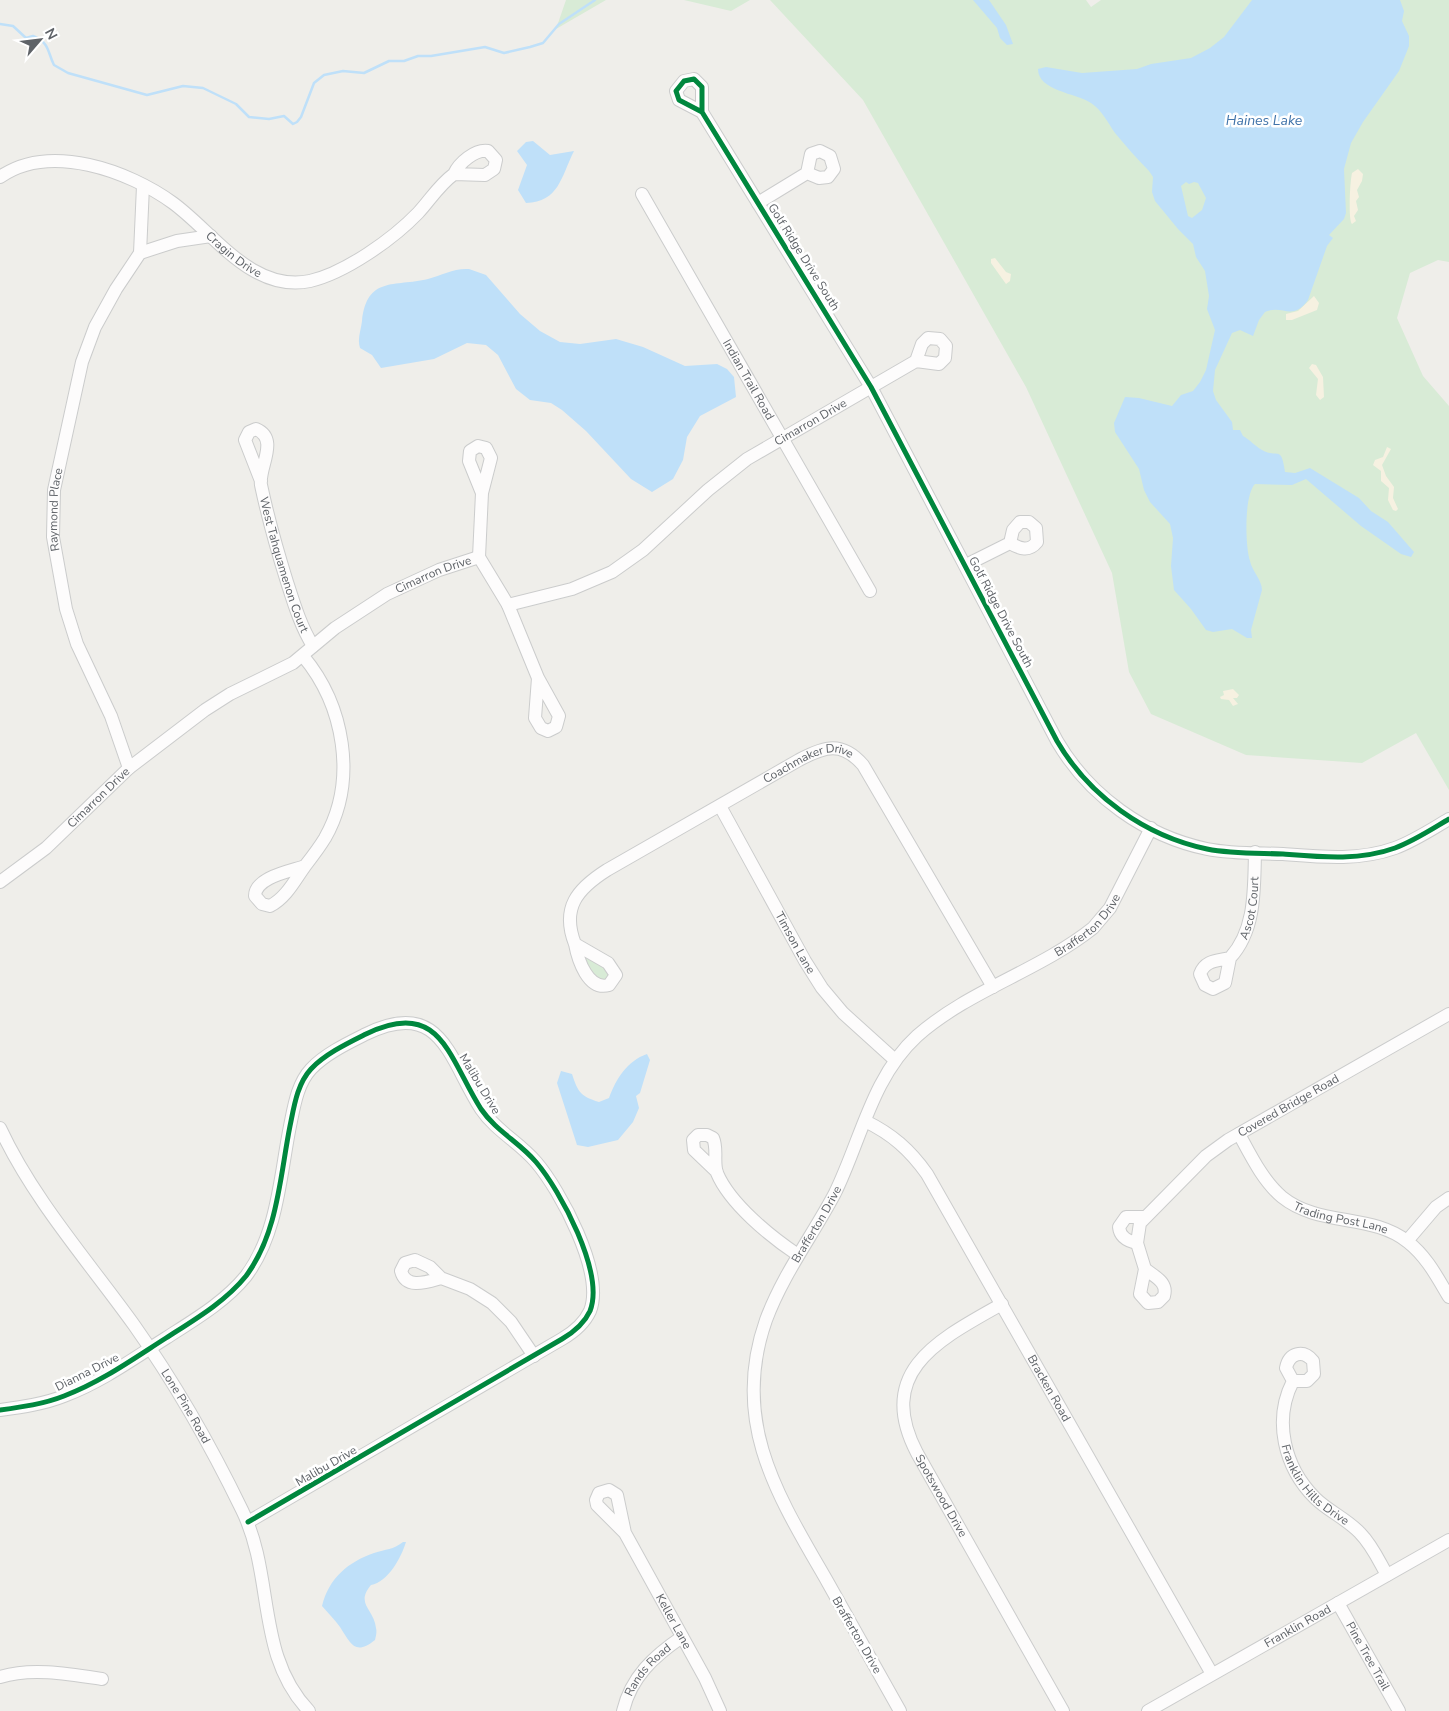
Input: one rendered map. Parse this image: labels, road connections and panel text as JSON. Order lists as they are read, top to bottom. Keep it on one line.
{"streets":{"street":["Cragin Drive","Golf Ridge Drive South","Indian Trail Road","Cimarron Drive","Raymond Place","West Tahquamenon Court","Coachmaker Drive","Ascot Court","Brafferton Drive","Timson Lane","Malibu Drive","Covered Bridge Road","Trading Post Lane","Dianna Drive","Bracken Road","Lone Pine Road","Franklin Hills Drive","Spotswood Drive","Keller Lane","Franklin Road","Pine Tree Trail","Rands Road"]},"crossings":[["Cragin Drive","Raymond Place"],["Golf Ridge Drive South","Cimarron Drive"],["Golf Ridge Drive South","Ascot Court"],["Golf Ridge Drive South","Brafferton Drive"],["Indian Trail Road","Cimarron Drive"],["Cimarron Drive","Raymond Place"],["Cimarron Drive","West Tahquamenon Court"],["Coachmaker Drive","Brafferton Drive"],["Coachmaker Drive","Timson Lane"],["Brafferton Drive","Timson Lane"],["Brafferton Drive","Bracken Road"],["Malibu Drive","Dianna Drive"],["Malibu Drive","Lone Pine Road"],["Covered Bridge Road","Trading Post Lane"],["Dianna Drive","Lone Pine Road"],["Bracken Road","Spotswood Drive"],["Bracken Road","Franklin Road"],["Franklin Hills Drive","Franklin Road"],["Keller Lane","Rands Road"],["Franklin Road","Pine Tree Trail"]],"water":["Haines Lake"],"north":"top right"}
